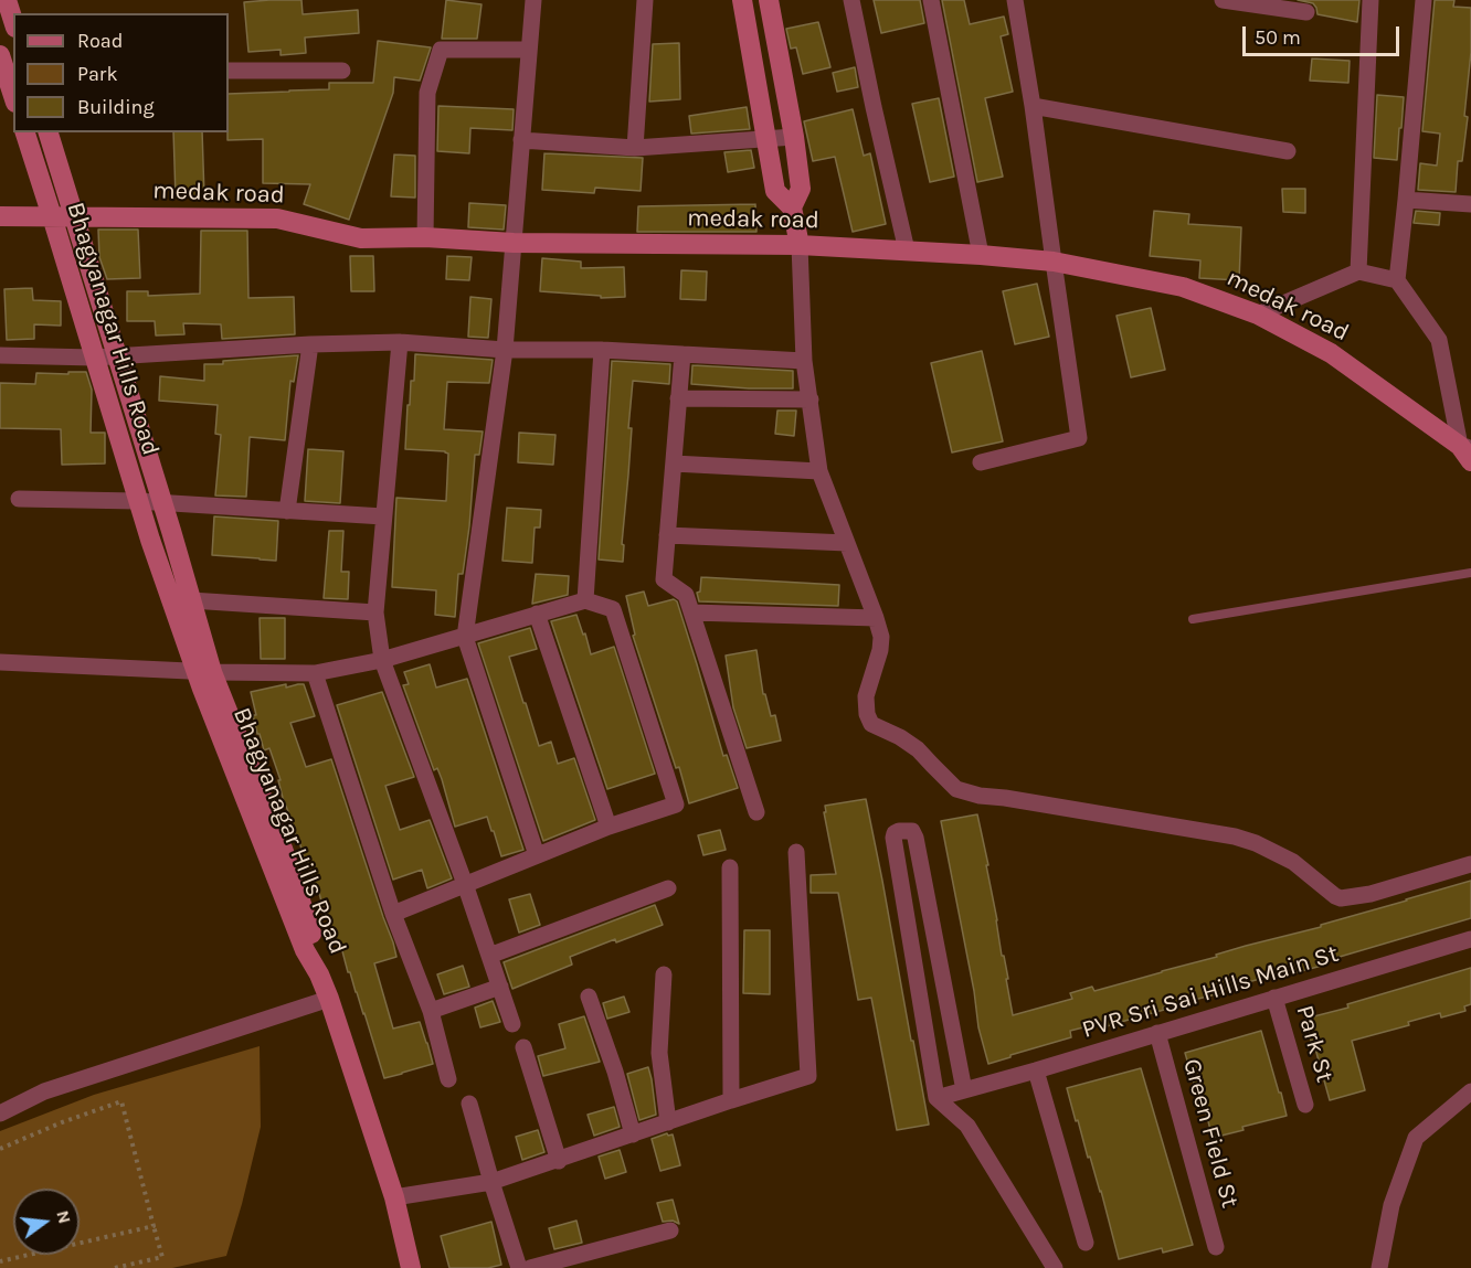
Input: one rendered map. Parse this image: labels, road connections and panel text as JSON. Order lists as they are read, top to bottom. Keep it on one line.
{"streets":{"street":["medak road","Bhagyanagar Hills Road","PVR Sri Sai Hills Main St","Park St","Green Field St"]},"crossings":[["medak road","Bhagyanagar Hills Road"],["PVR Sri Sai Hills Main St","Park St"],["PVR Sri Sai Hills Main St","Green Field St"]],"legend":["Road","Park","Building"],"scale_bar":"50 m","north":"right"}
